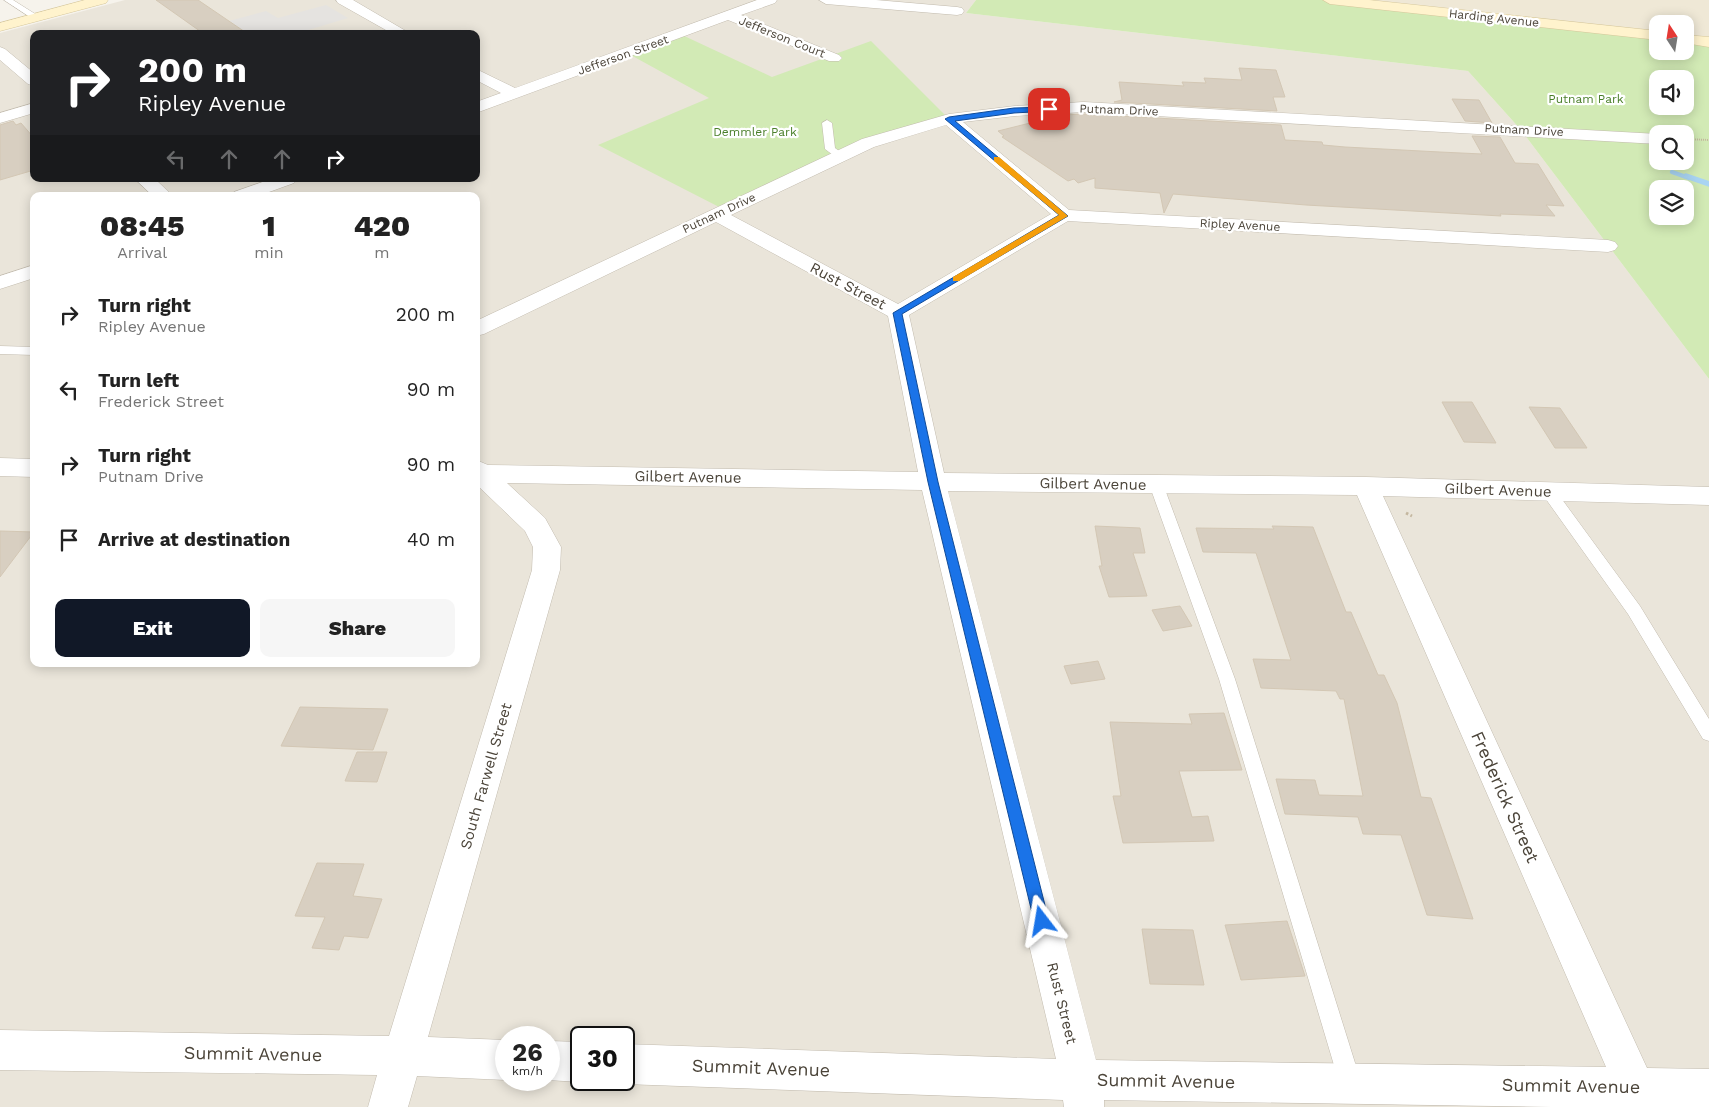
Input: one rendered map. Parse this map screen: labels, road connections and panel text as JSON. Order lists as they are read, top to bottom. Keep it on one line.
{"streets":{"main road":["Harding Avenue"],"street":["Jefferson Court","Jefferson Street","Putnam Drive","Ripley Avenue","Rust Street","Gilbert Avenue","South Farwell Street","Frederick Street","Summit Avenue"]},"crossings":[["Jefferson Court","Jefferson Street"],["Putnam Drive","Rust Street"],["Rust Street","Gilbert Avenue"],["Rust Street","Summit Avenue"],["Gilbert Avenue","Frederick Street"],["South Farwell Street","Summit Avenue"],["Frederick Street","Summit Avenue"]],"parks":["Putnam Park","Demmler Park"],"north":"top","page":{"turn":["200 m","Ripley Avenue"],"eta":["08:45","Arrival","1","min","420","m"],"list":[{"name":"Turn right","note":"Ripley Avenue","value":"200 m"},{"name":"Turn left","note":"Frederick Street","value":"90 m"},{"name":"Turn right","note":"Putnam Drive","value":"90 m"},{"name":"Arrive at destination","value":"40 m"}],"buttons":["Exit","Share"],"speed":"26 km/h","limit":"30"}}
